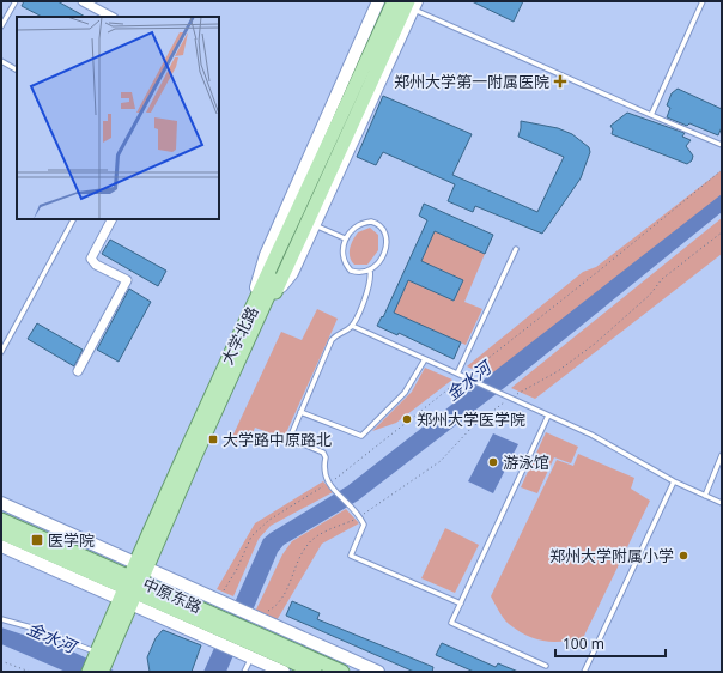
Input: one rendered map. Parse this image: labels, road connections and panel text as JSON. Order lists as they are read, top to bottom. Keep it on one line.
{"streets":{"main road":["大学北路","中原东路"]},"crossings":[["大学北路","中原东路"]],"water":["金水河"],"places":{"health":["郑州大学第一附属医院"],"other":["郑州大学医学院","游泳馆","郑州大学附属小学"],"transit":["大学路中原路北","医学院"]},"scale_bar":"100 m"}
